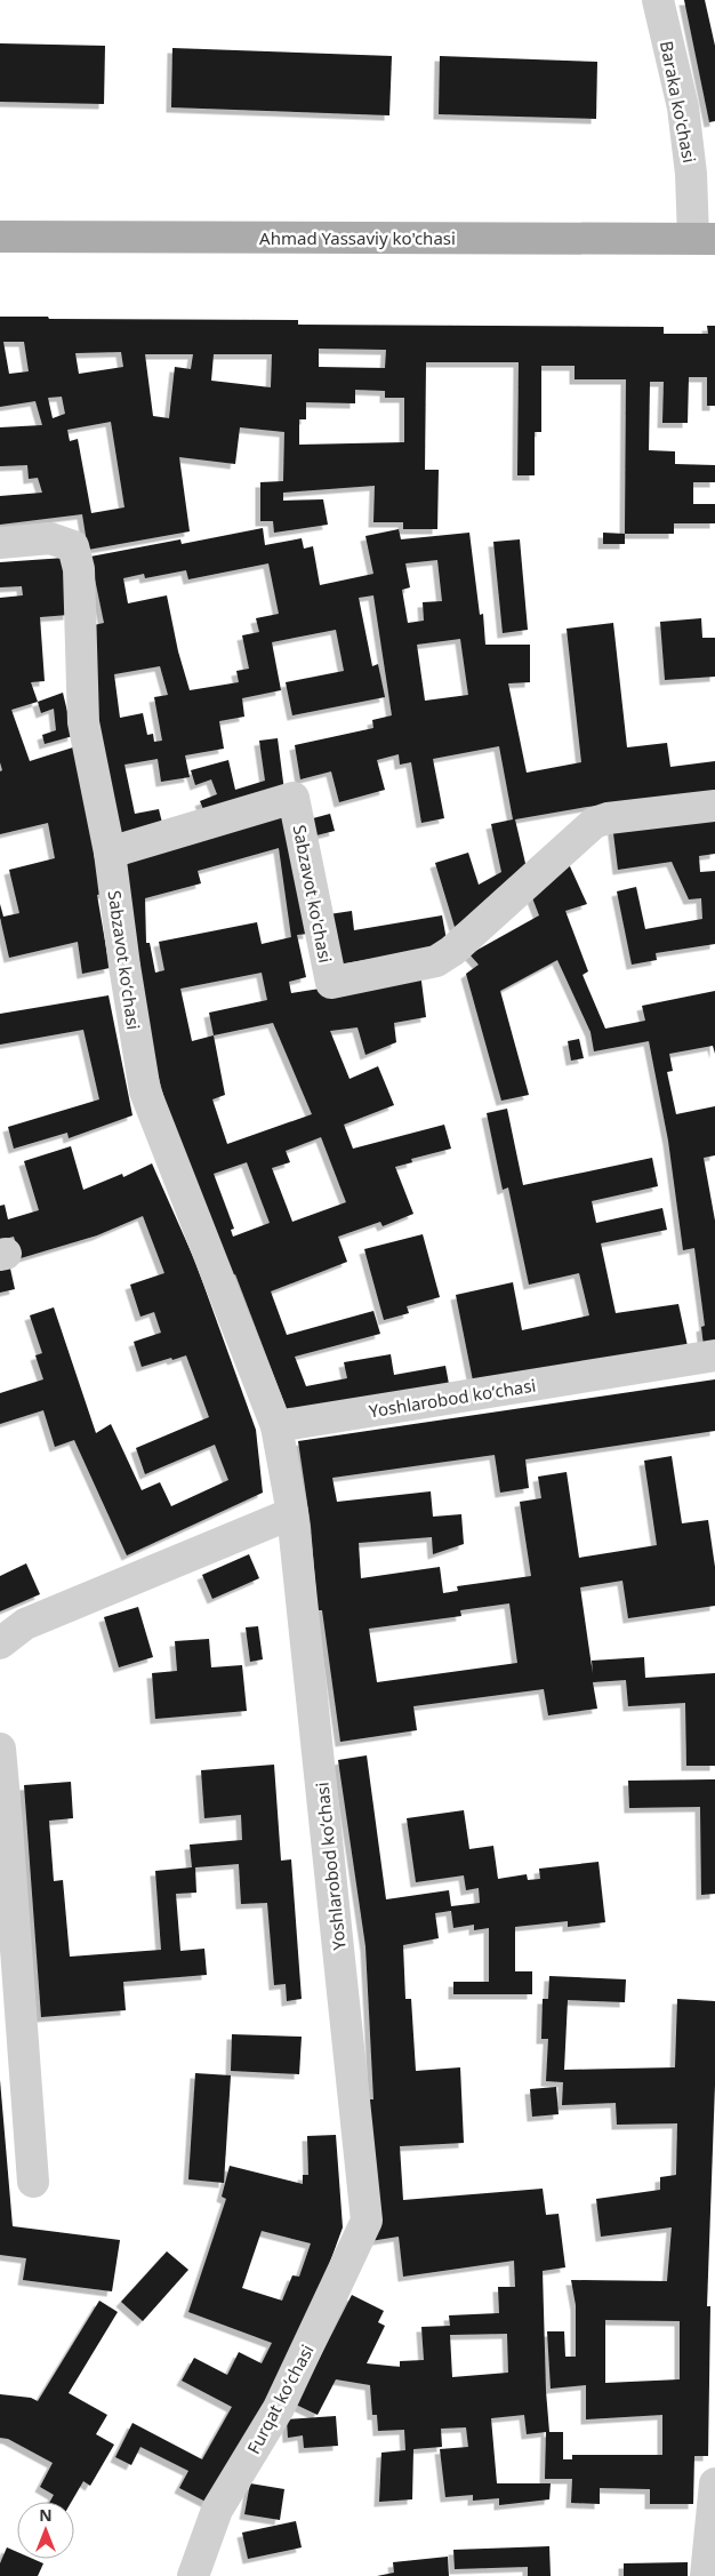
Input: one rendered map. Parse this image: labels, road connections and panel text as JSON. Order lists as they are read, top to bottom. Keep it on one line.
{"streets":{"main road":["Ahmad Yassaviy ko'chasi"],"street":["Baraka ko'chasi","Sabzavot ko'chasi","Sabzavot koʻchasi","Yoshlarobod koʻchasi","Furqat koʻchasi"]},"crossings":[["Baraka ko'chasi","Ahmad Yassaviy ko'chasi"],["Sabzavot ko'chasi","Sabzavot koʻchasi"],["Sabzavot koʻchasi","Yoshlarobod koʻchasi"],["Yoshlarobod koʻchasi","Furqat koʻchasi"]],"north":"top"}
